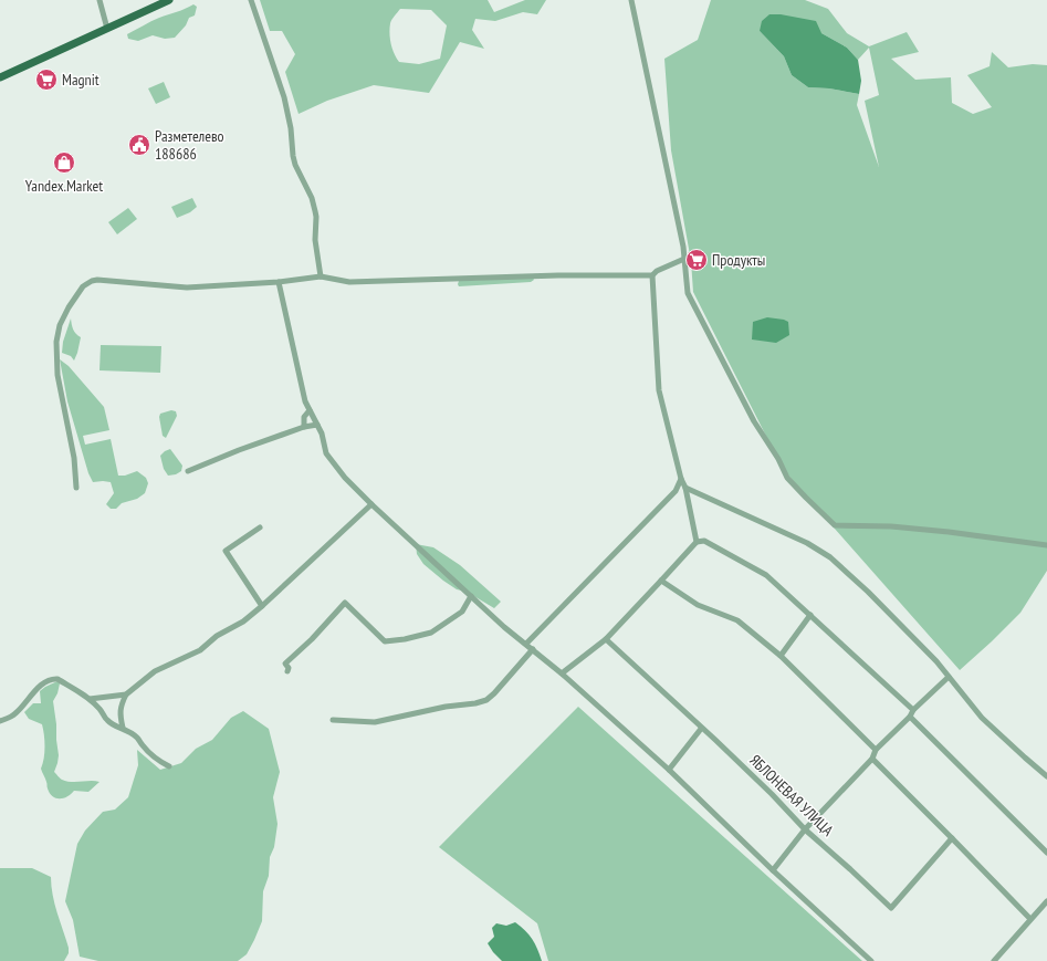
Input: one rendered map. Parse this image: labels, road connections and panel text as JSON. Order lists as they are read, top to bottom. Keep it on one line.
{"streets":{"street":["ЯБЛОНЕВАЯ УЛИЦА"]},"places":{"supermarket":["Magnit","Продукты"],"public building":["Разметелево 188686"],"shop":["Yandex.Market"]}}
